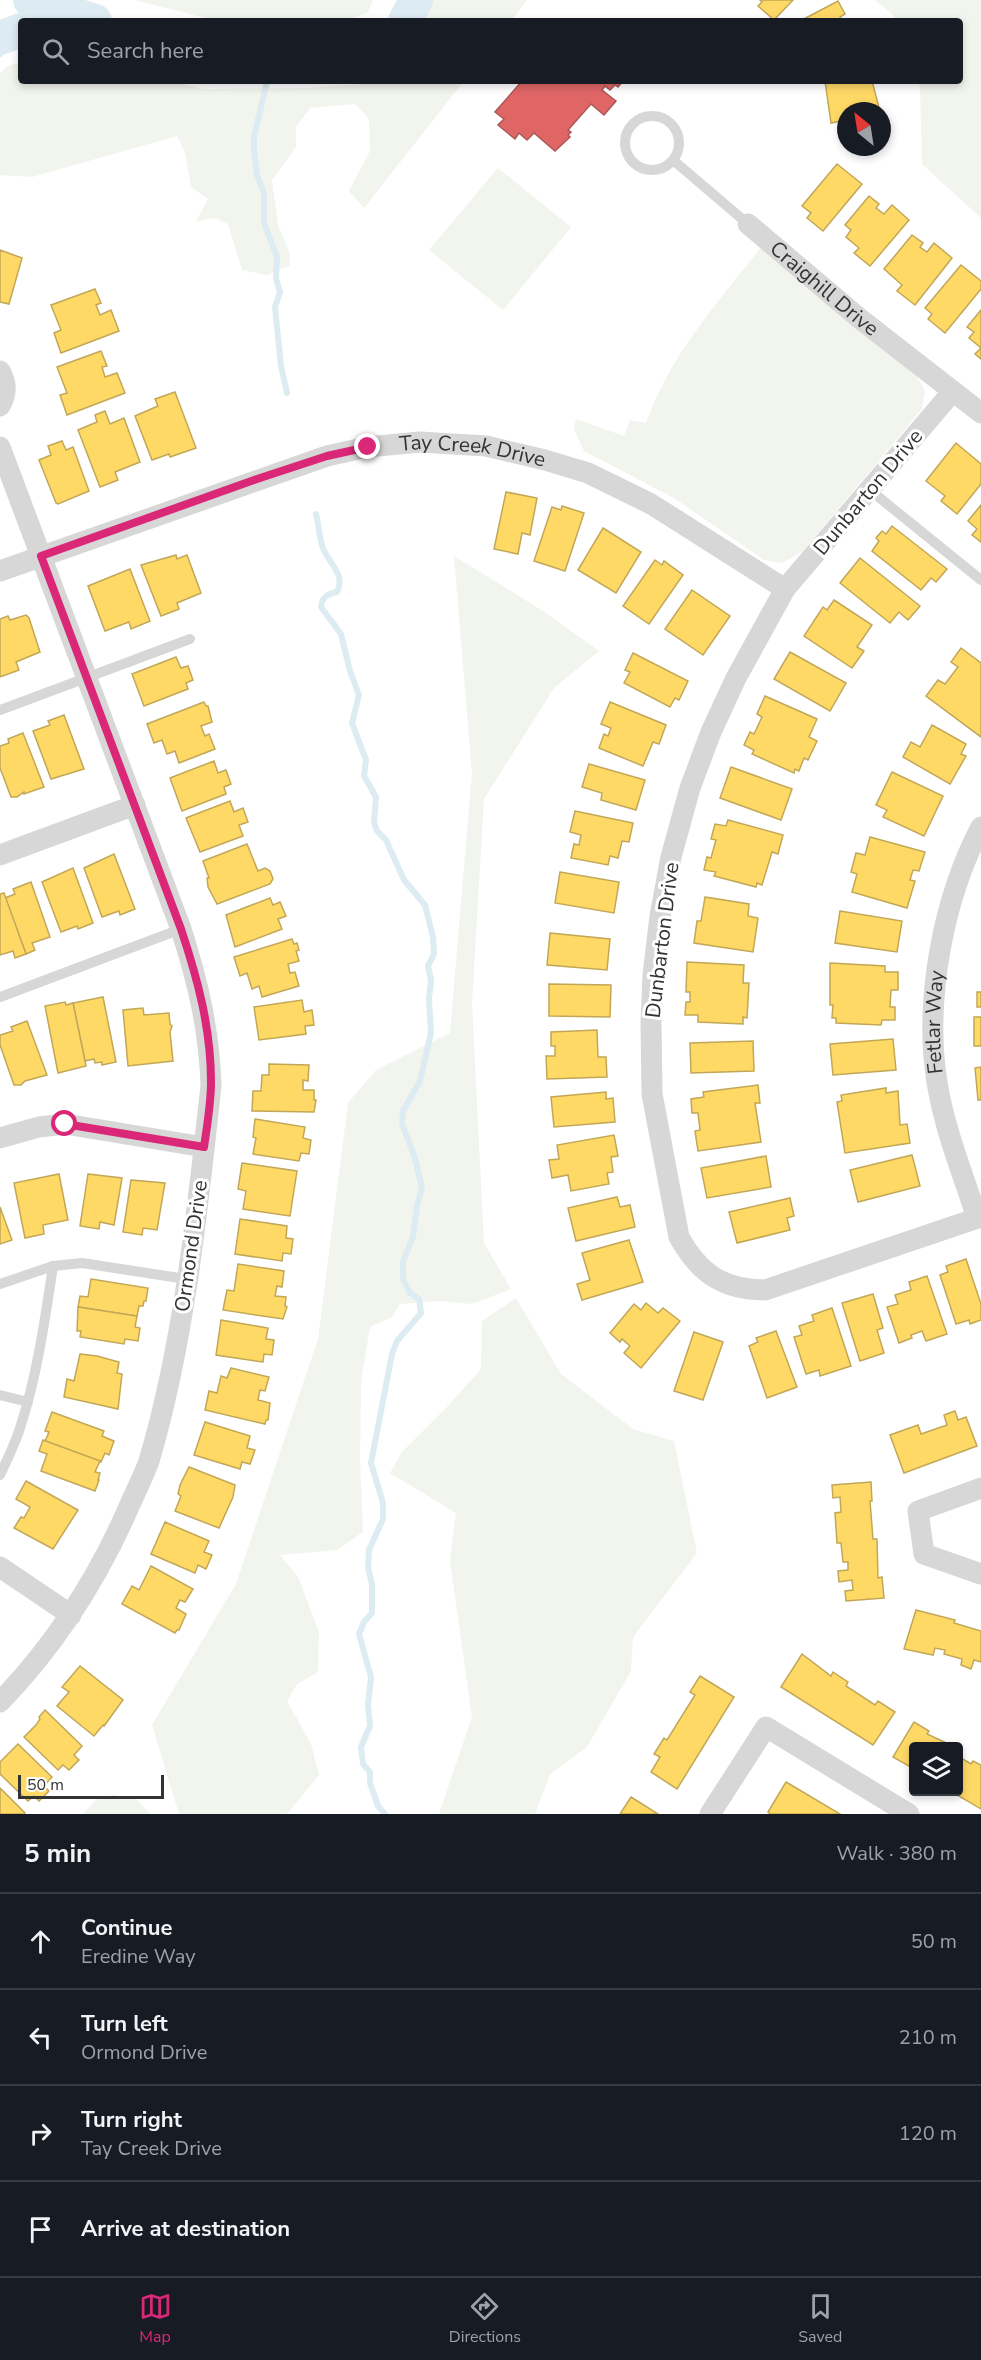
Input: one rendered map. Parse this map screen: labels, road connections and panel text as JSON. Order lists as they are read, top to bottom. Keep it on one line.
{"streets":{"street":["Craighill Drive","Tay Creek Drive","Dunbarton Drive","Fetlar Way","Ormond Drive"]},"crossings":[["Craighill Drive","Dunbarton Drive"],["Tay Creek Drive","Dunbarton Drive"],["Tay Creek Drive","Ormond Drive"],["Dunbarton Drive","Fetlar Way"]],"scale_bar":"50 m","north":"top left","page":{"search":"Search here","scale":"50 m","heading":["5 min","Walk · 380 m"],"list":[["Continue","Eredine Way","50 m"],["Turn left","Ormond Drive","210 m"],["Turn right","Tay Creek Drive","120 m"],"Arrive at destination"],"nav":["Map","Directions","Saved"]}}
